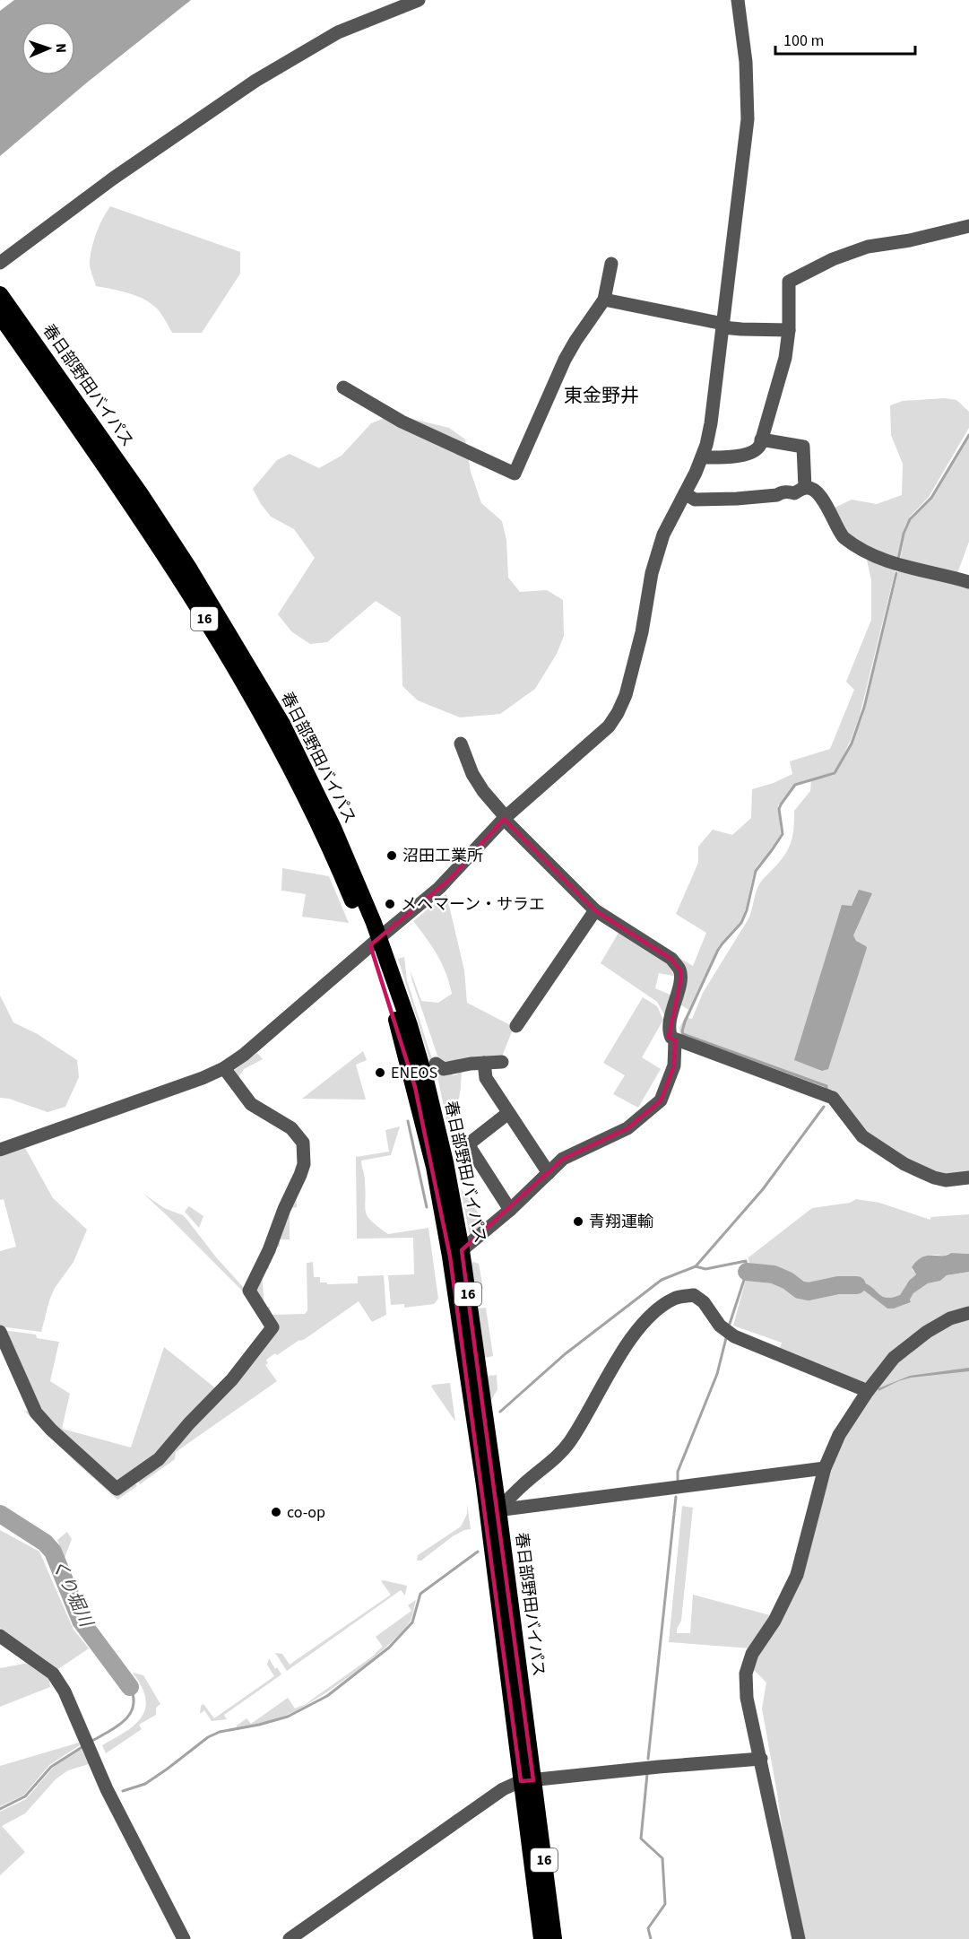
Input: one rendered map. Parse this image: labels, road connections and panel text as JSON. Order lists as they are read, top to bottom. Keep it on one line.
{"streets":{"highway":["春日部野田バイパス","16"]},"districts":["東金野井"],"water":["くり堀川"],"places":["沼田工業所","メヘマーン・サラエ","ENEOS","青翔運輸","co-op"],"scale_bar":"100 m","north":"right"}
